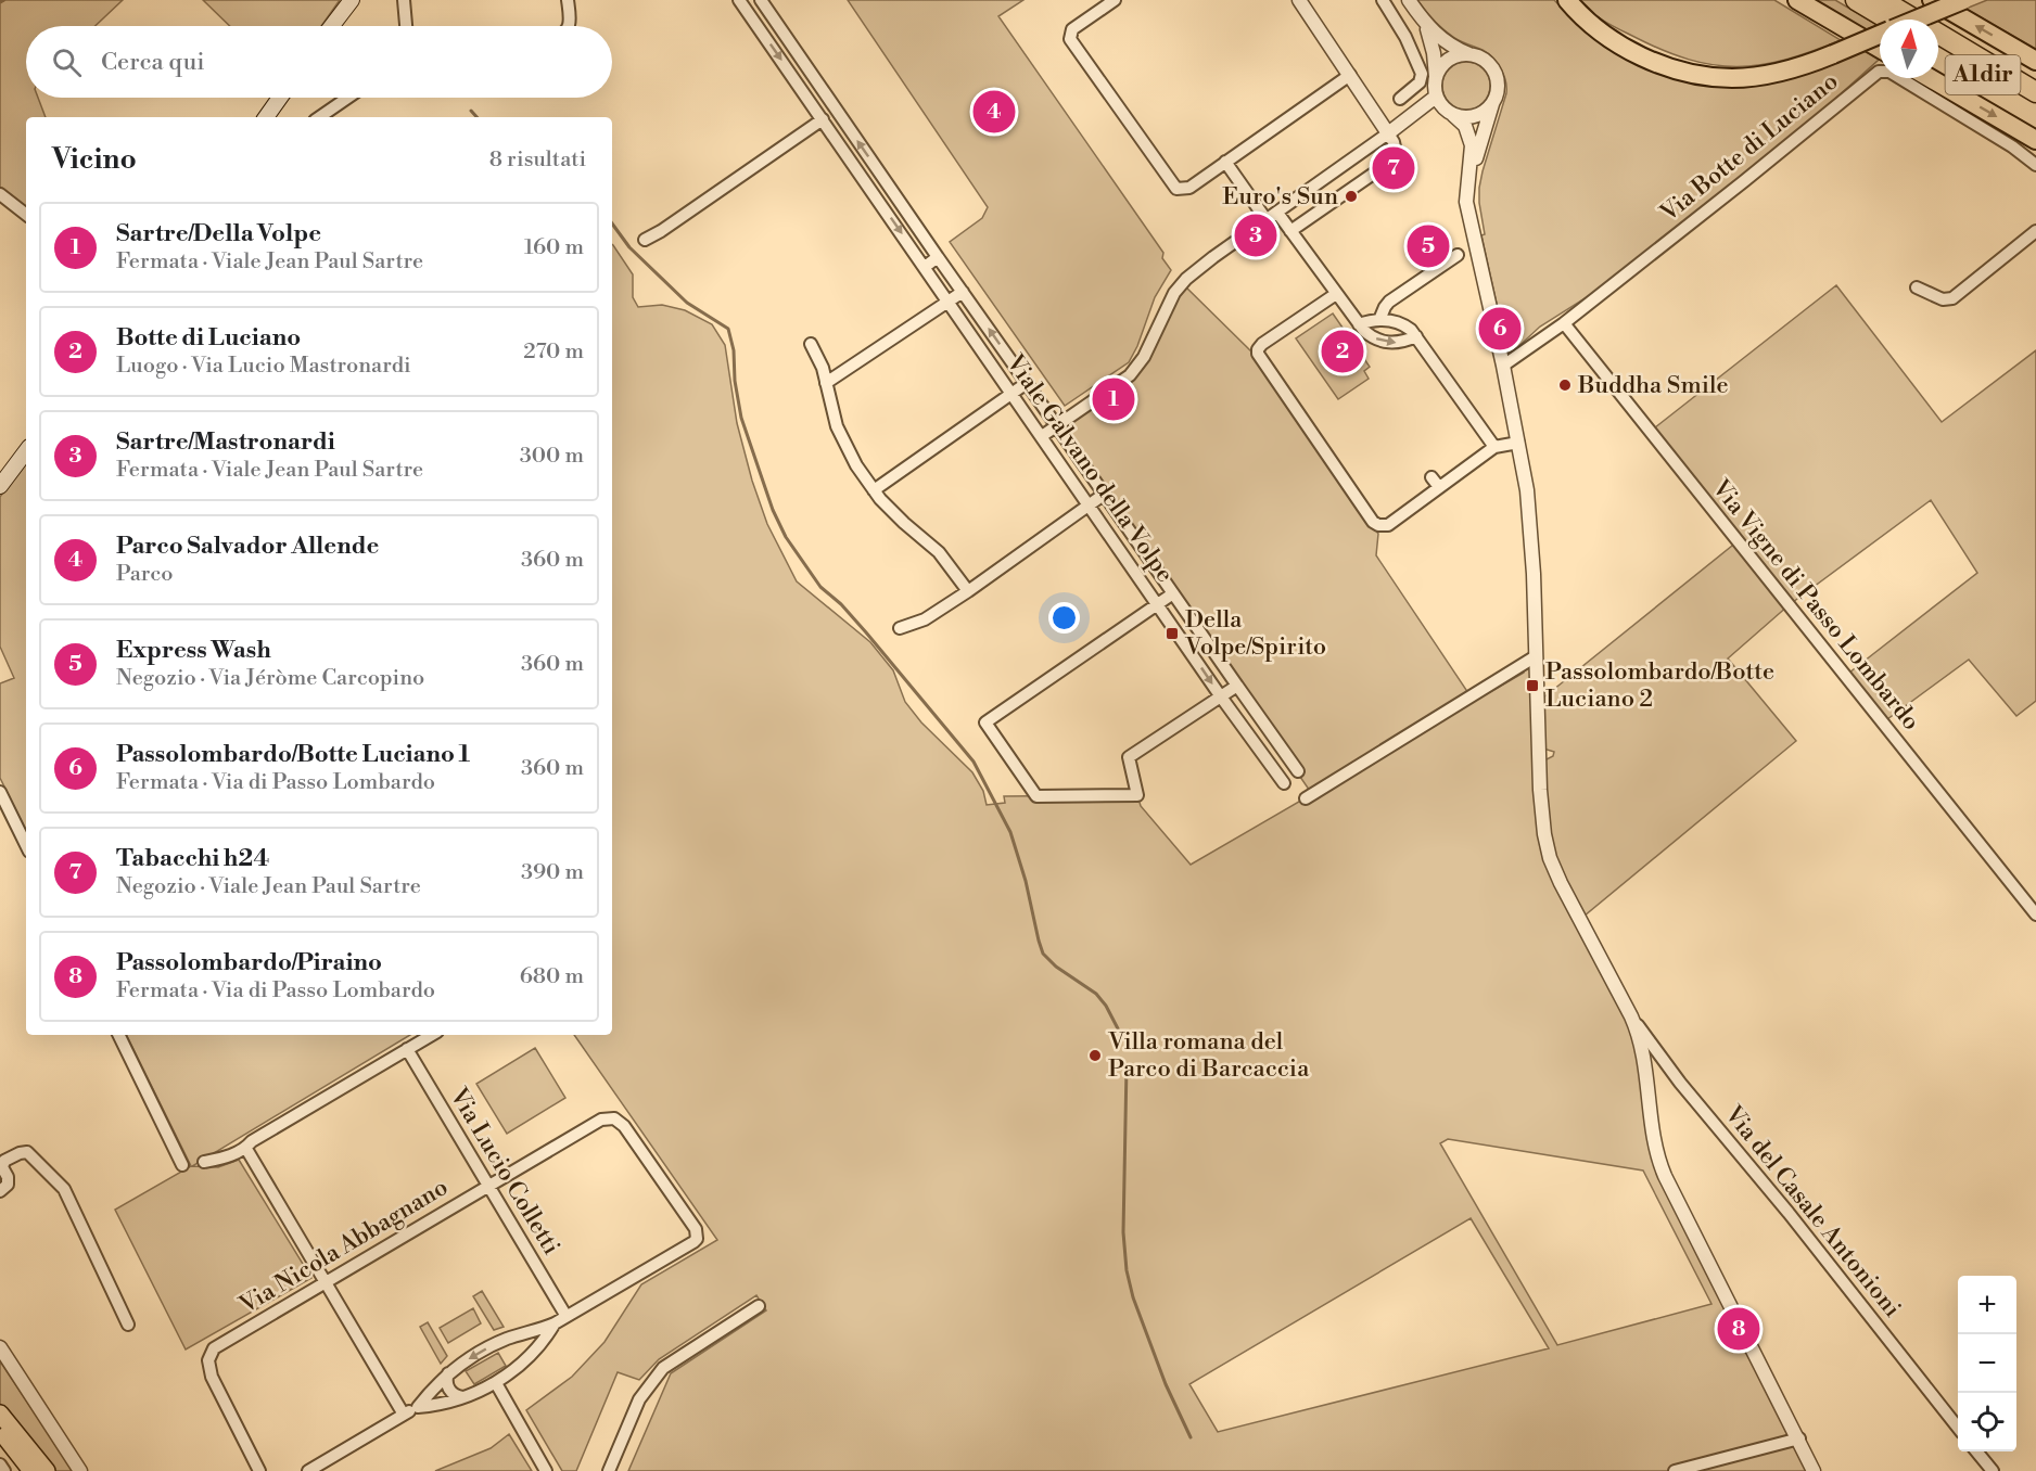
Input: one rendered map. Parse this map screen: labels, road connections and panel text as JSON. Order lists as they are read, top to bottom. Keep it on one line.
{"streets":{"highway":["A1dir"],"street":["Via Botte di Luciano","Viale Galvano della Volpe","Via Vigne di Passo Lombardo","Via Lucio Colletti","Via del Casale Antonioni","Via Nicola Abbagnano"]},"crossings":[["Via Botte di Luciano","Via Vigne di Passo Lombardo"],["Via Lucio Colletti","Via Nicola Abbagnano"]],"places":{"other":["Euro's Sun","Buddha Smile","Villa romana del Parco di Barcaccia"],"transit":["Della Volpe/Spirito","Passolombardo/Botte Luciano 2"]},"north":"top","page":{"search":"Cerca qui","pins":["4","7","3","5","6","2","1","8"],"heading":["Vicino","8 risultati"],"list":[{"mark":"1","name":"Sartre/Della Volpe","note":"Fermata · Viale Jean Paul Sartre","value":"160 m"},{"mark":"2","name":"Botte di Luciano","note":"Luogo · Via Lucio Mastronardi","value":"270 m"},{"mark":"3","name":"Sartre/Mastronardi","note":"Fermata · Viale Jean Paul Sartre","value":"300 m"},{"mark":"4","name":"Parco Salvador Allende","note":"Parco","value":"360 m"},{"mark":"5","name":"Express Wash","note":"Negozio · Via Jéròme Carcopino","value":"360 m"},{"mark":"6","name":"Passolombardo/Botte Luciano 1","note":"Fermata · Via di Passo Lombardo","value":"360 m"},{"mark":"7","name":"Tabacchi h24","note":"Negozio · Viale Jean Paul Sartre","value":"390 m"},{"mark":"8","name":"Passolombardo/Piraino","note":"Fermata · Via di Passo Lombardo","value":"680 m"}],"map_buttons":["+","−"]}}
